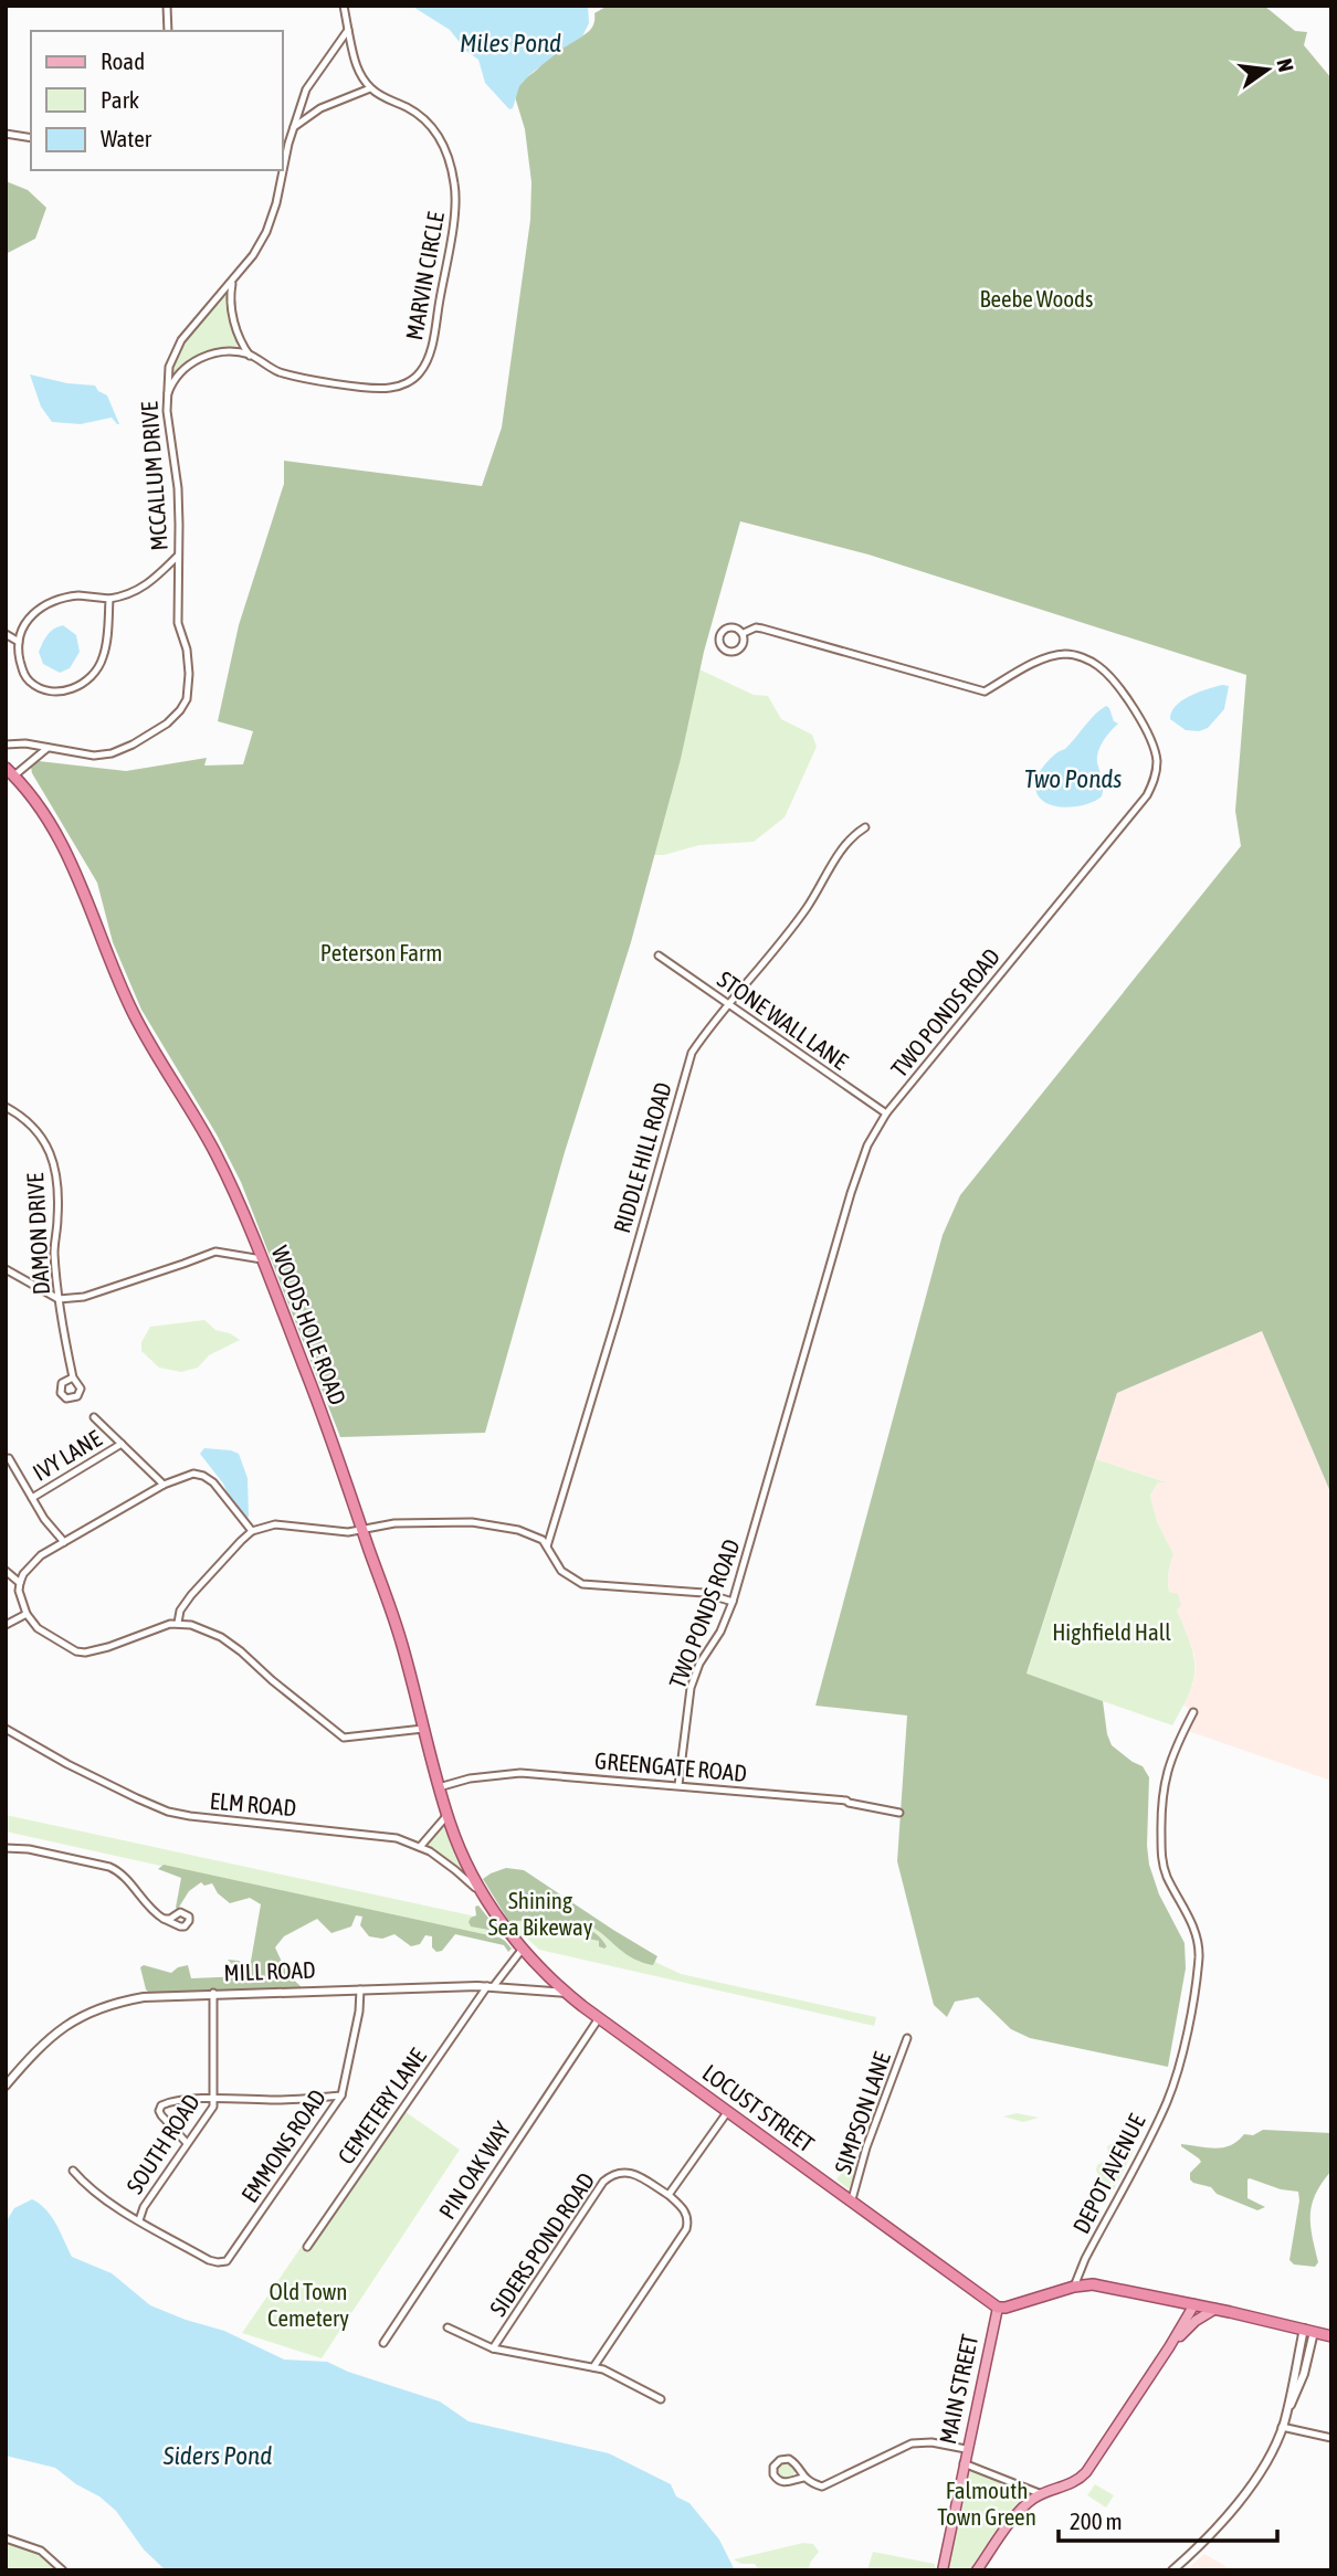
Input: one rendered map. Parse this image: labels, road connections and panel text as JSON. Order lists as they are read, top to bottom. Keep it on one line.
{"streets":{"highway":["WOODS HOLE ROAD","LOCUST STREET"],"main road":["MAIN STREET"],"street":["MARVIN CIRCLE","MCCALLUM DRIVE","TWO PONDS ROAD","STONE WALL LANE","RIDDLE HILL ROAD","DAMON DRIVE","IVY LANE","GREENGATE ROAD","ELM ROAD","MILL ROAD","CEMETERY LANE","SIMPSON LANE","SOUTH ROAD","EMMONS ROAD","PIN OAK WAY","DEPOT AVENUE","SIDERS POND ROAD"]},"crossings":[["MARVIN CIRCLE","MCCALLUM DRIVE"],["TWO PONDS ROAD","STONE WALL LANE"],["TWO PONDS ROAD","GREENGATE ROAD"],["STONE WALL LANE","RIDDLE HILL ROAD"],["WOODS HOLE ROAD","GREENGATE ROAD"],["WOODS HOLE ROAD","ELM ROAD"],["WOODS HOLE ROAD","LOCUST STREET"],["MILL ROAD","CEMETERY LANE"],["MILL ROAD","LOCUST STREET"],["MILL ROAD","SOUTH ROAD"],["MILL ROAD","EMMONS ROAD"],["CEMETERY LANE","LOCUST STREET"],["LOCUST STREET","SIMPSON LANE"],["LOCUST STREET","PIN OAK WAY"],["LOCUST STREET","MAIN STREET"],["SOUTH ROAD","EMMONS ROAD"]],"water":["Miles Pond","Two Ponds","Siders Pond"],"parks":["Beebe Woods","Peterson Farm","Highfield Hall","Shining Sea Bikeway","Old Town Cemetery","Falmouth Town Green"],"legend":["Road","Park","Water"],"scale_bar":"200 m","north":"right"}
